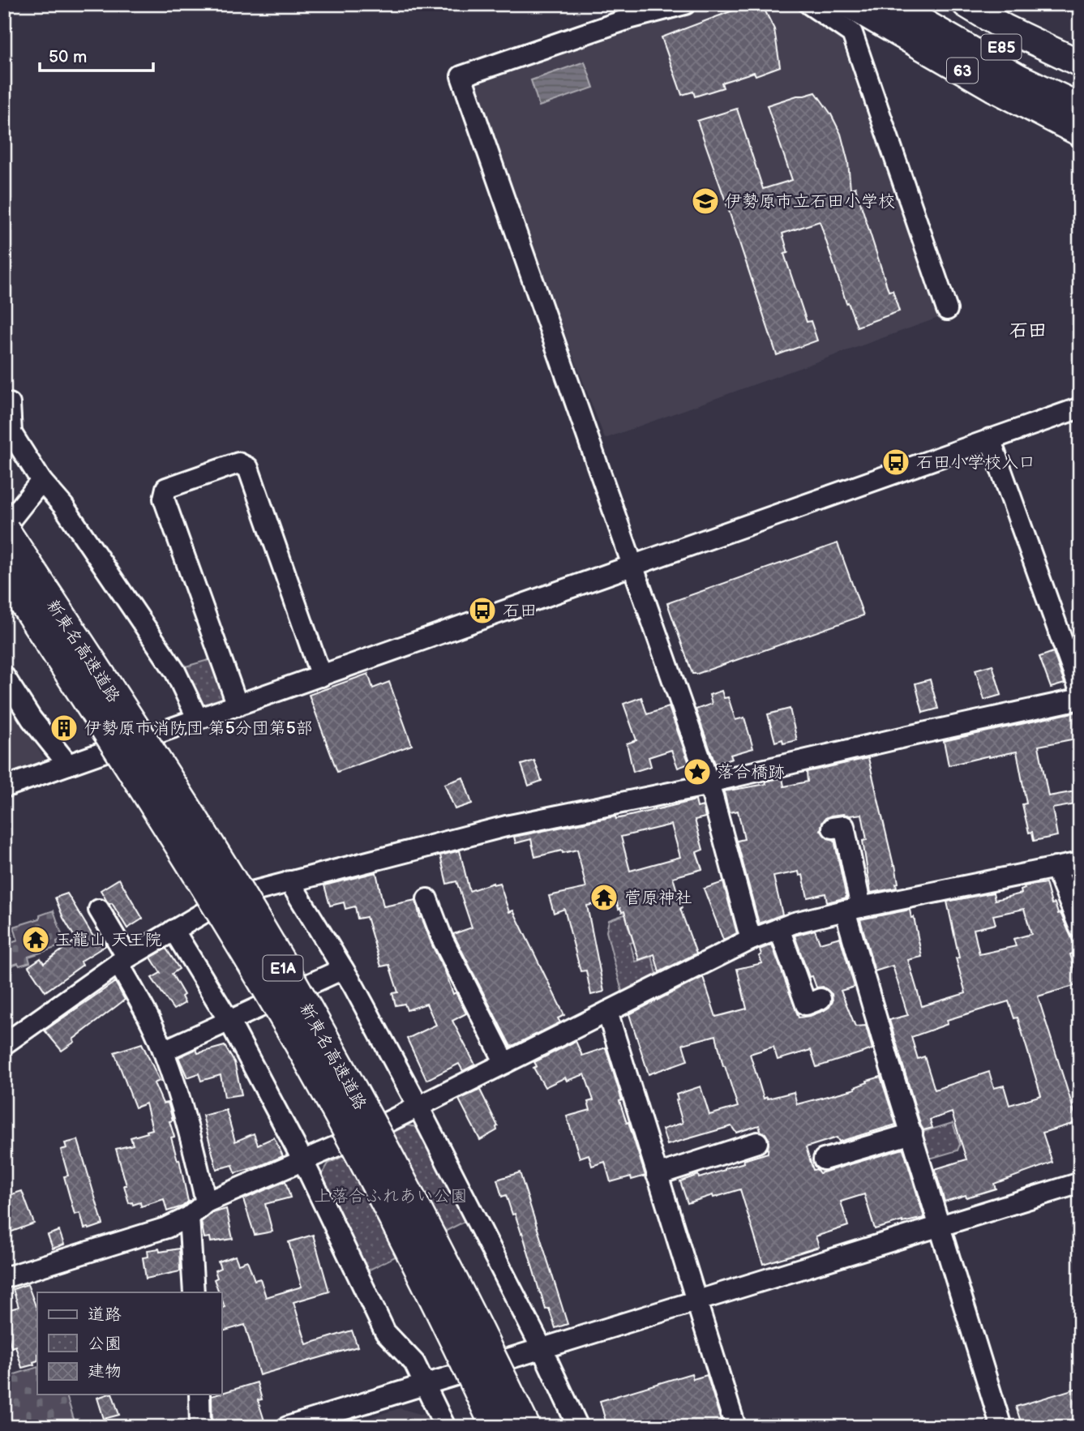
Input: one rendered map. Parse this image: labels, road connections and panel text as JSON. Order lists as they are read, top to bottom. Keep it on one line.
{"streets":{"highway":["E85","新東名高速道路","E1A"],"main road":["63"]},"crossings":[["E85","63"]],"districts":["石田"],"parks":["上落合ふれあい公園"],"places":{"school or university":["伊勢原市立石田小学校"],"bus stop":["石田小学校入口","石田"],"building":["伊勢原市消防団 第5分団第5部"],"place":["落合橋跡"],"temple":["菅原神社","玉龍山 天王院"]},"legend":["道路","公園","建物"],"scale_bar":"50 m"}
